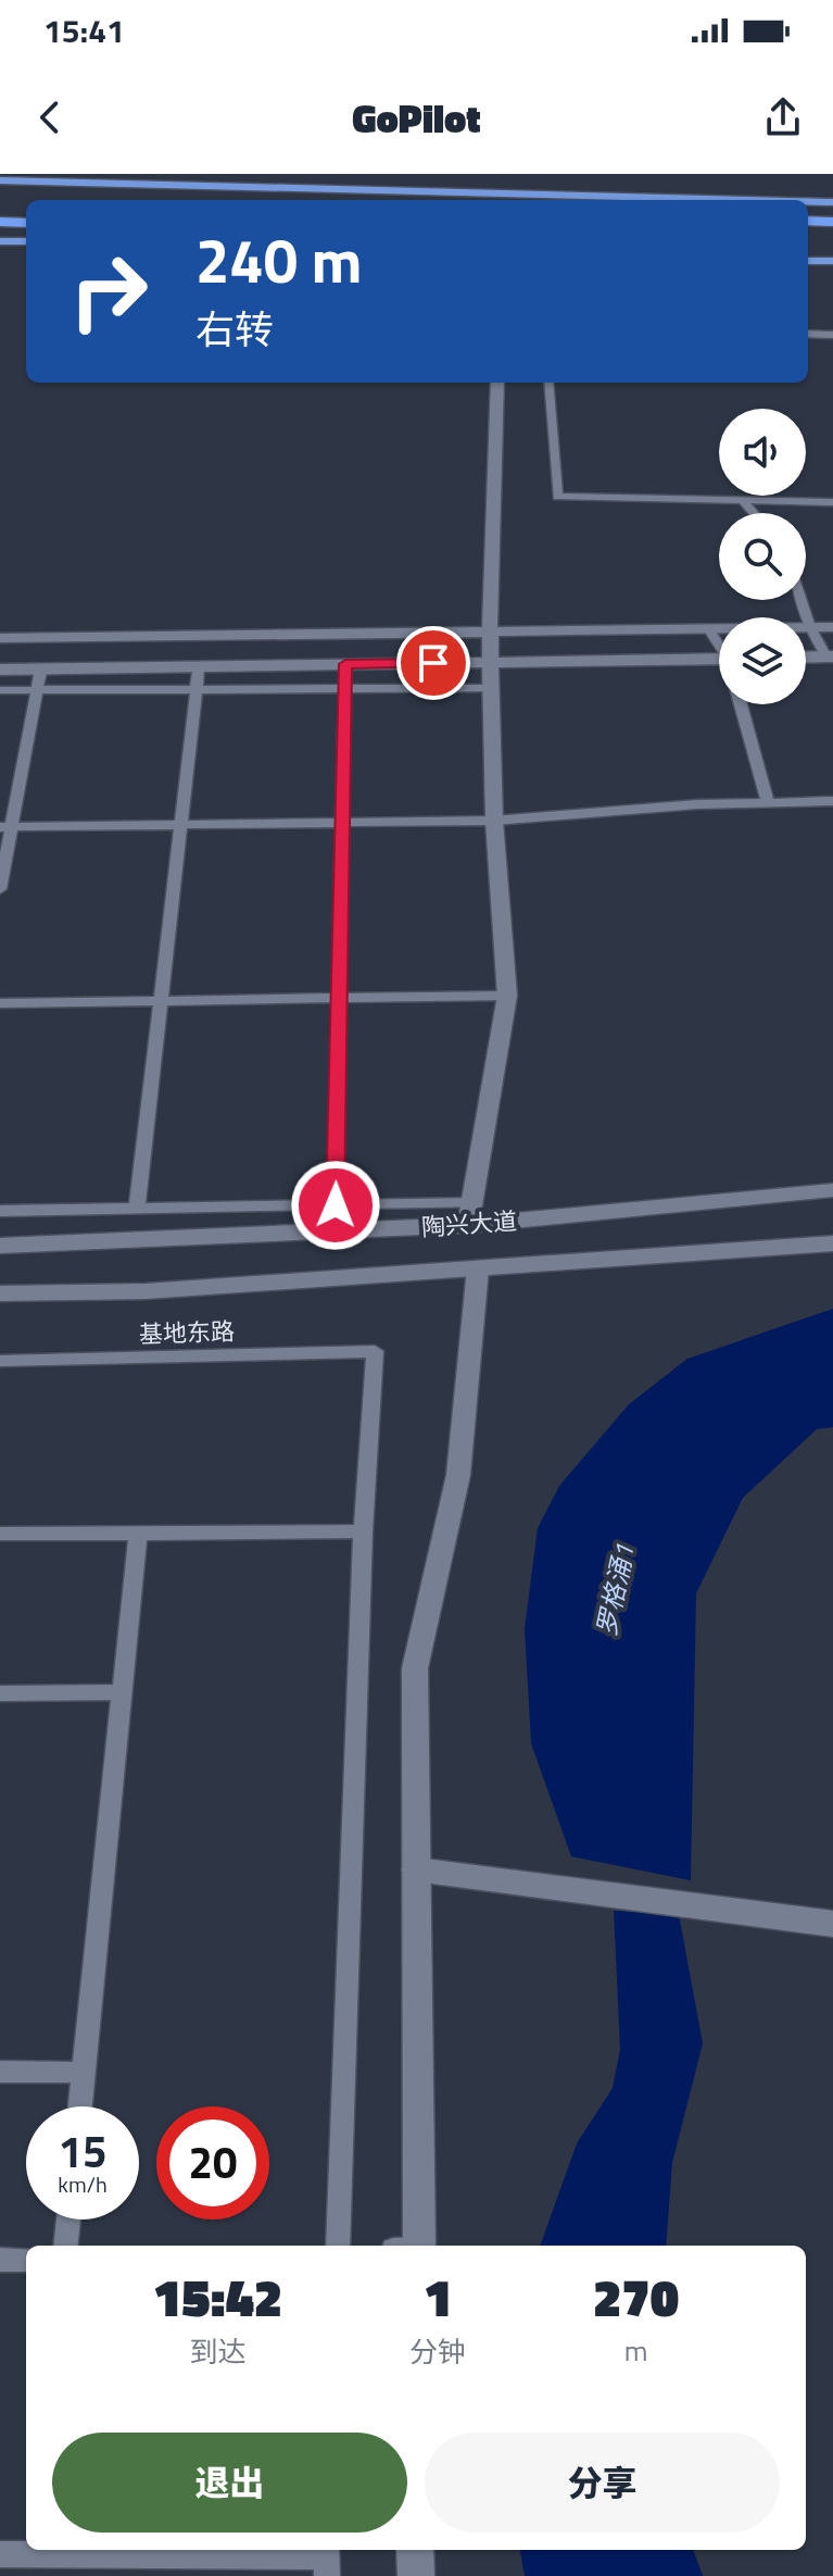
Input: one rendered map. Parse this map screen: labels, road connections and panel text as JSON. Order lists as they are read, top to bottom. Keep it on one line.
{"streets":{"street":["陶兴大道"],"lane":["基地东路"]},"water":["罗格涌1"],"page":{"status":"15:41","header":"GoPilot","turn":["240 m","右转"],"speed":"15 km/h","limit":"20","eta":["15:42","到达","1","分钟","270","m"],"buttons":["退出","分享"]}}
